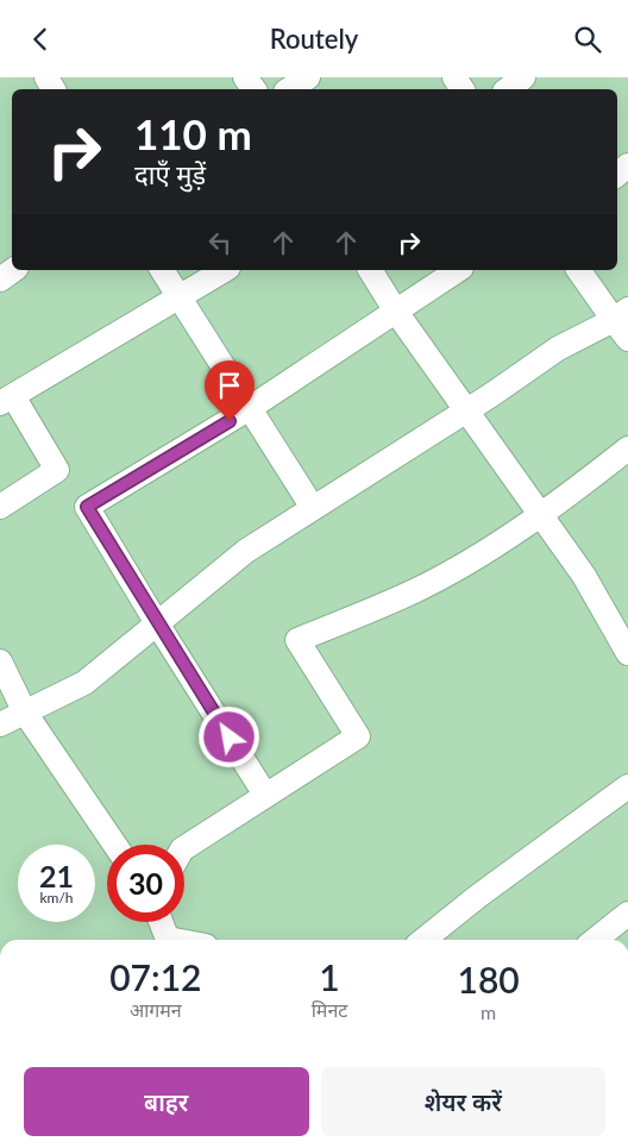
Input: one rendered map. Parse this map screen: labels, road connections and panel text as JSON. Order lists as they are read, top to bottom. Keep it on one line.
{"page":{"header":"Routely","turn":["110 m","दाएँ मुड़ें"],"speed":"21 km/h","limit":"30","eta":["07:12","आगमन","1","मिनट","180","m"],"buttons":["बाहर","शेयर करें"]}}
